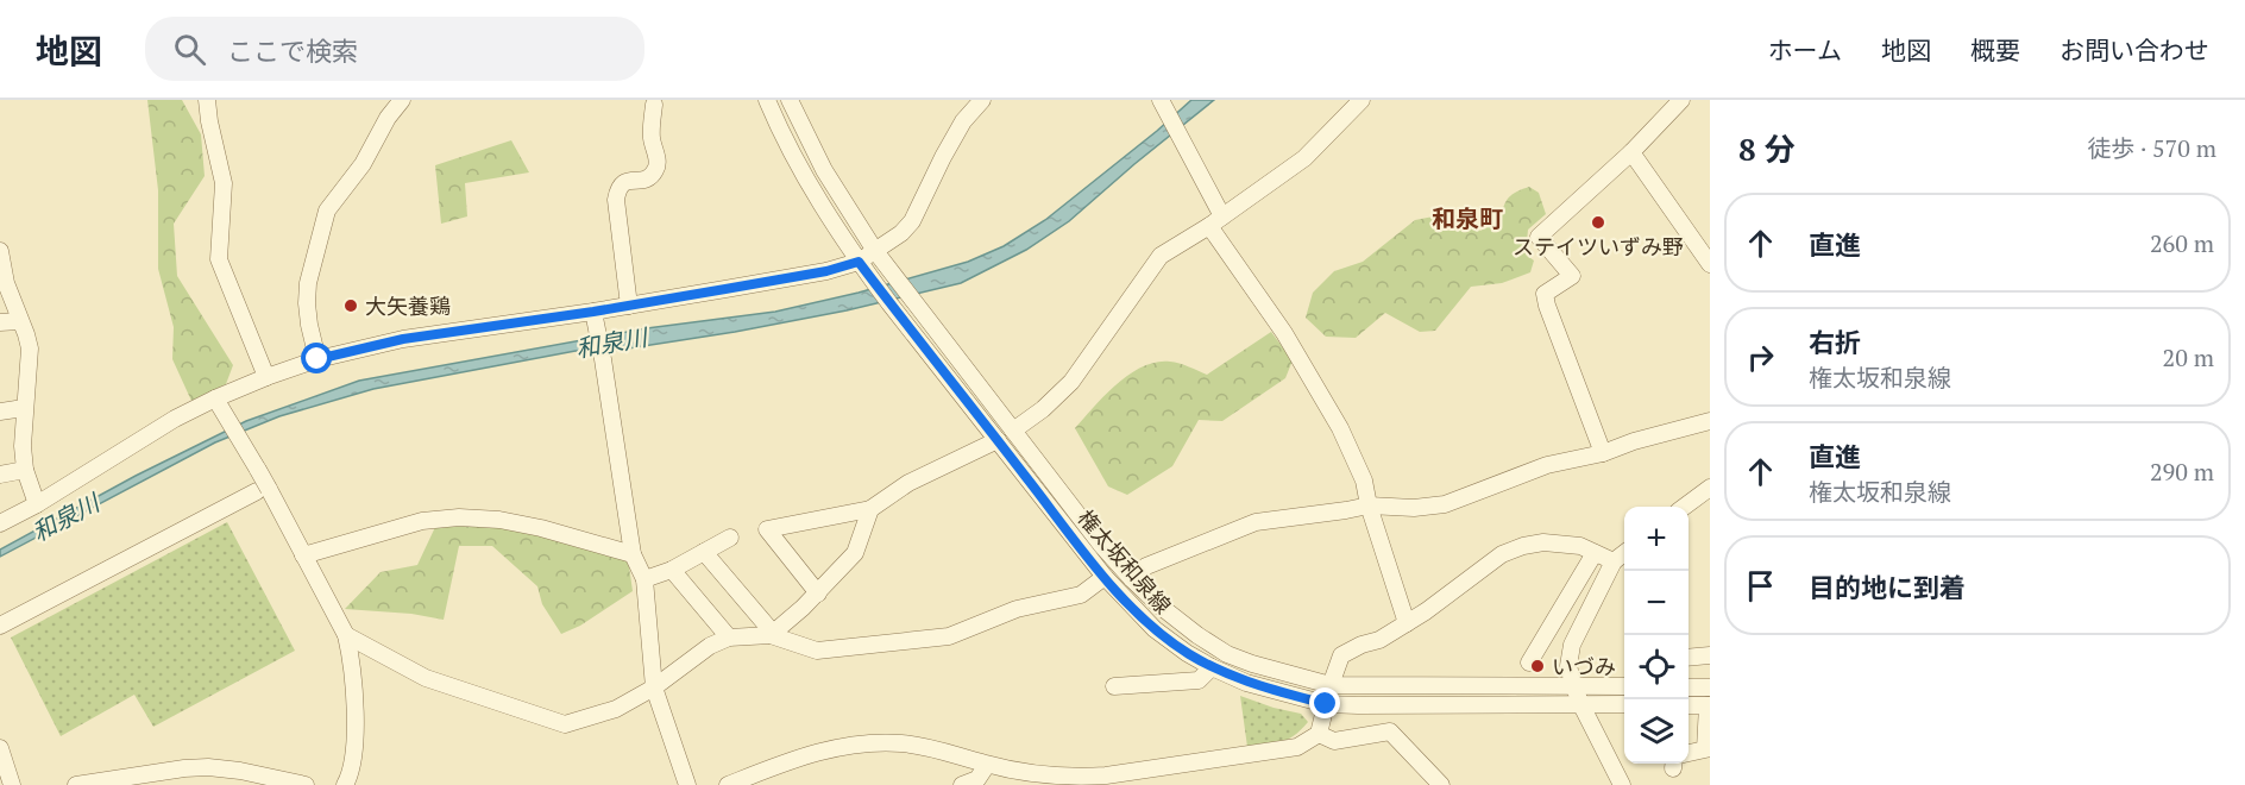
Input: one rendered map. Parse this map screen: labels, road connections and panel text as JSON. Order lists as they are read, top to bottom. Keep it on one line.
{"streets":{"street":["権太坂和泉線"]},"districts":["和泉町"],"water":["和泉川"],"places":["ステイツいずみ野","大矢養鶏","いづみ"],"page":{"header":"地図","search":"ここで検索","nav":["ホーム","地図","概要","お問い合わせ"],"heading":["8 分","徒歩 · 570 m"],"list":[["直進","260 m"],["右折","権太坂和泉線","20 m"],["直進","権太坂和泉線","290 m"],"目的地に到着"],"map_buttons":["+","−"]}}
